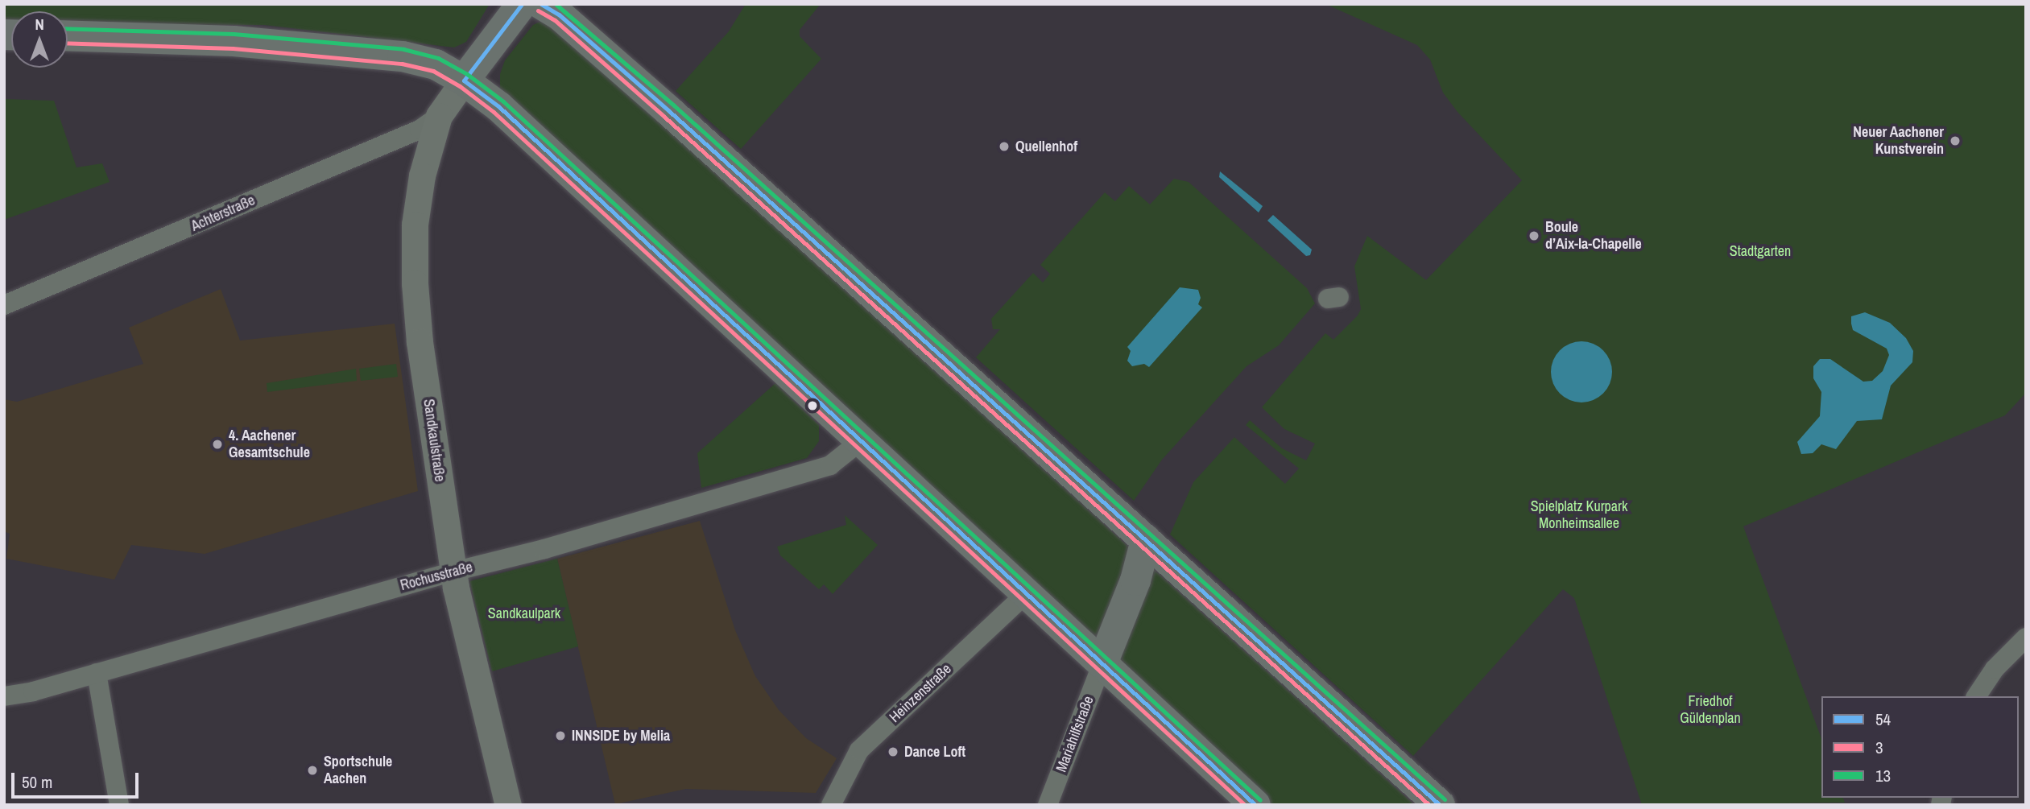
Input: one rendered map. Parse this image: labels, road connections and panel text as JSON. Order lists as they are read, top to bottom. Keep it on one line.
{"streets":{"street":["Achterstraße","Sandkaulstraße","Rochusstraße","Heinzenstraße","Mariahilfstraße"]},"crossings":[["Achterstraße","Sandkaulstraße"],["Sandkaulstraße","Rochusstraße"]],"parks":["Stadtgarten","Spielplatz Kurpark Monheimsallee","Sandkaulpark","Friedhof Güldenplan"],"places":["Neuer Aachener Kunstverein","Quellenhof","Boule d’Aix-la-Chapelle","4. Aachener Gesamtschule","INNSIDE by Melia","Dance Loft","Sportschule Aachen"],"lines":["transit line 54","transit line 13","transit line 3"],"legend":["54","3","13"],"scale_bar":"50 m","north":"top"}
